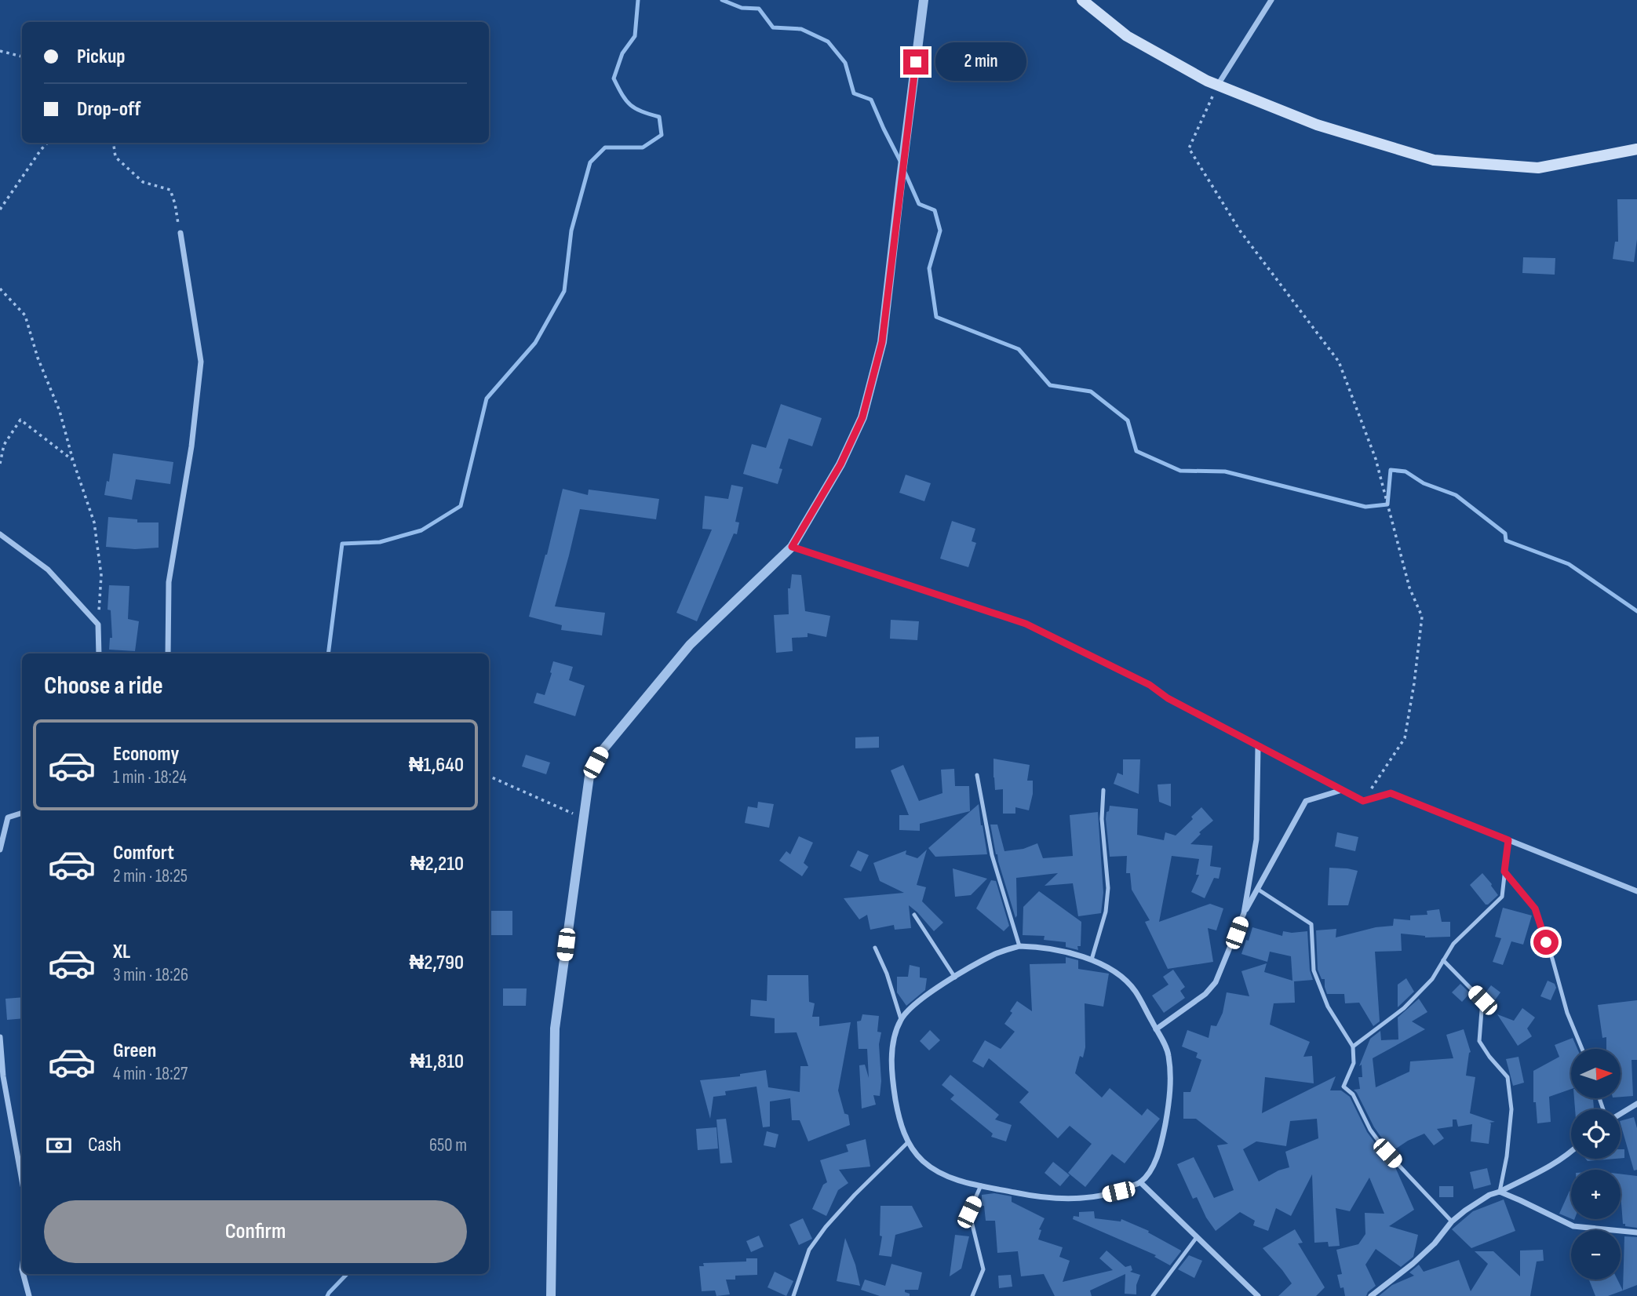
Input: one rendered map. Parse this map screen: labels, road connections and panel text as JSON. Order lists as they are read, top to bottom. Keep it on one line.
{"north":"right","page":{"banner":["Pickup","Drop-off"],"bubble":"2 min","heading":"Choose a ride","list":[{"name":"Economy","note":"1 min · 18:24","value":"₦1,640"},{"name":"Comfort","note":"2 min · 18:25","value":"₦2,210"},{"name":"XL","note":"3 min · 18:26","value":"₦2,790"},{"name":"Green","note":"4 min · 18:27","value":"₦1,810"}],"map_buttons":["+","−"],"pay":["Cash","650 m"],"buttons":"Confirm"}}
